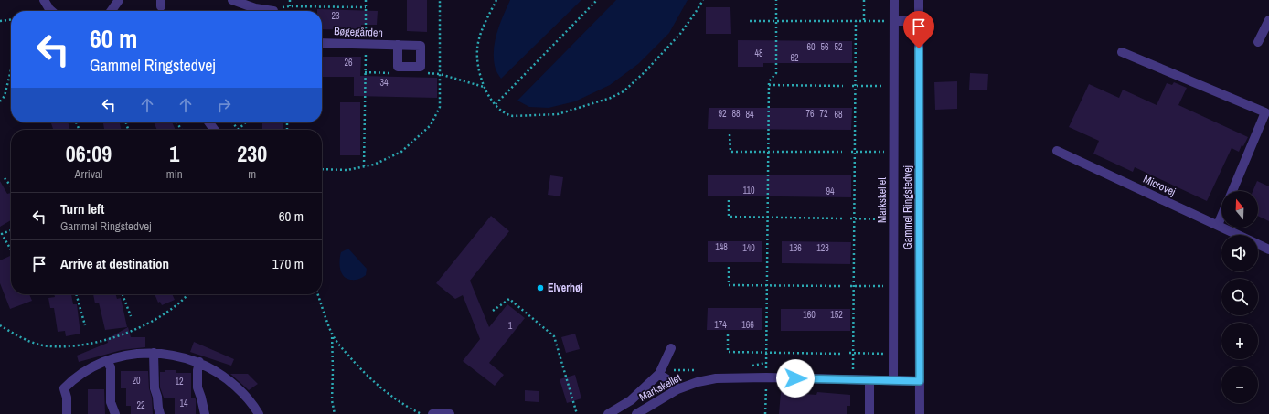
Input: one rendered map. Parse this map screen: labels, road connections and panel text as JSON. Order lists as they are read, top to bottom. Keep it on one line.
{"streets":{"street":["Bøgegården","Microvej","Markskellet","Gammel Ringstedvej"]},"crossings":[["Markskellet","Gammel Ringstedvej"]],"places":["Elverhøj"],"house_numbers":["23","60","56","52","48","62","26","34","92","88","76","72","84","68","110","94","148","140","136","128","160","152","174","166","1","20","12","14","22"],"north":"top","page":{"turn":["60 m","Gammel Ringstedvej"],"eta":["06:09","Arrival","1","min","230","m"],"map_buttons":["+","−"],"list":[{"name":"Turn left","note":"Gammel Ringstedvej","value":"60 m"},{"name":"Arrive at destination","value":"170 m"}]}}
